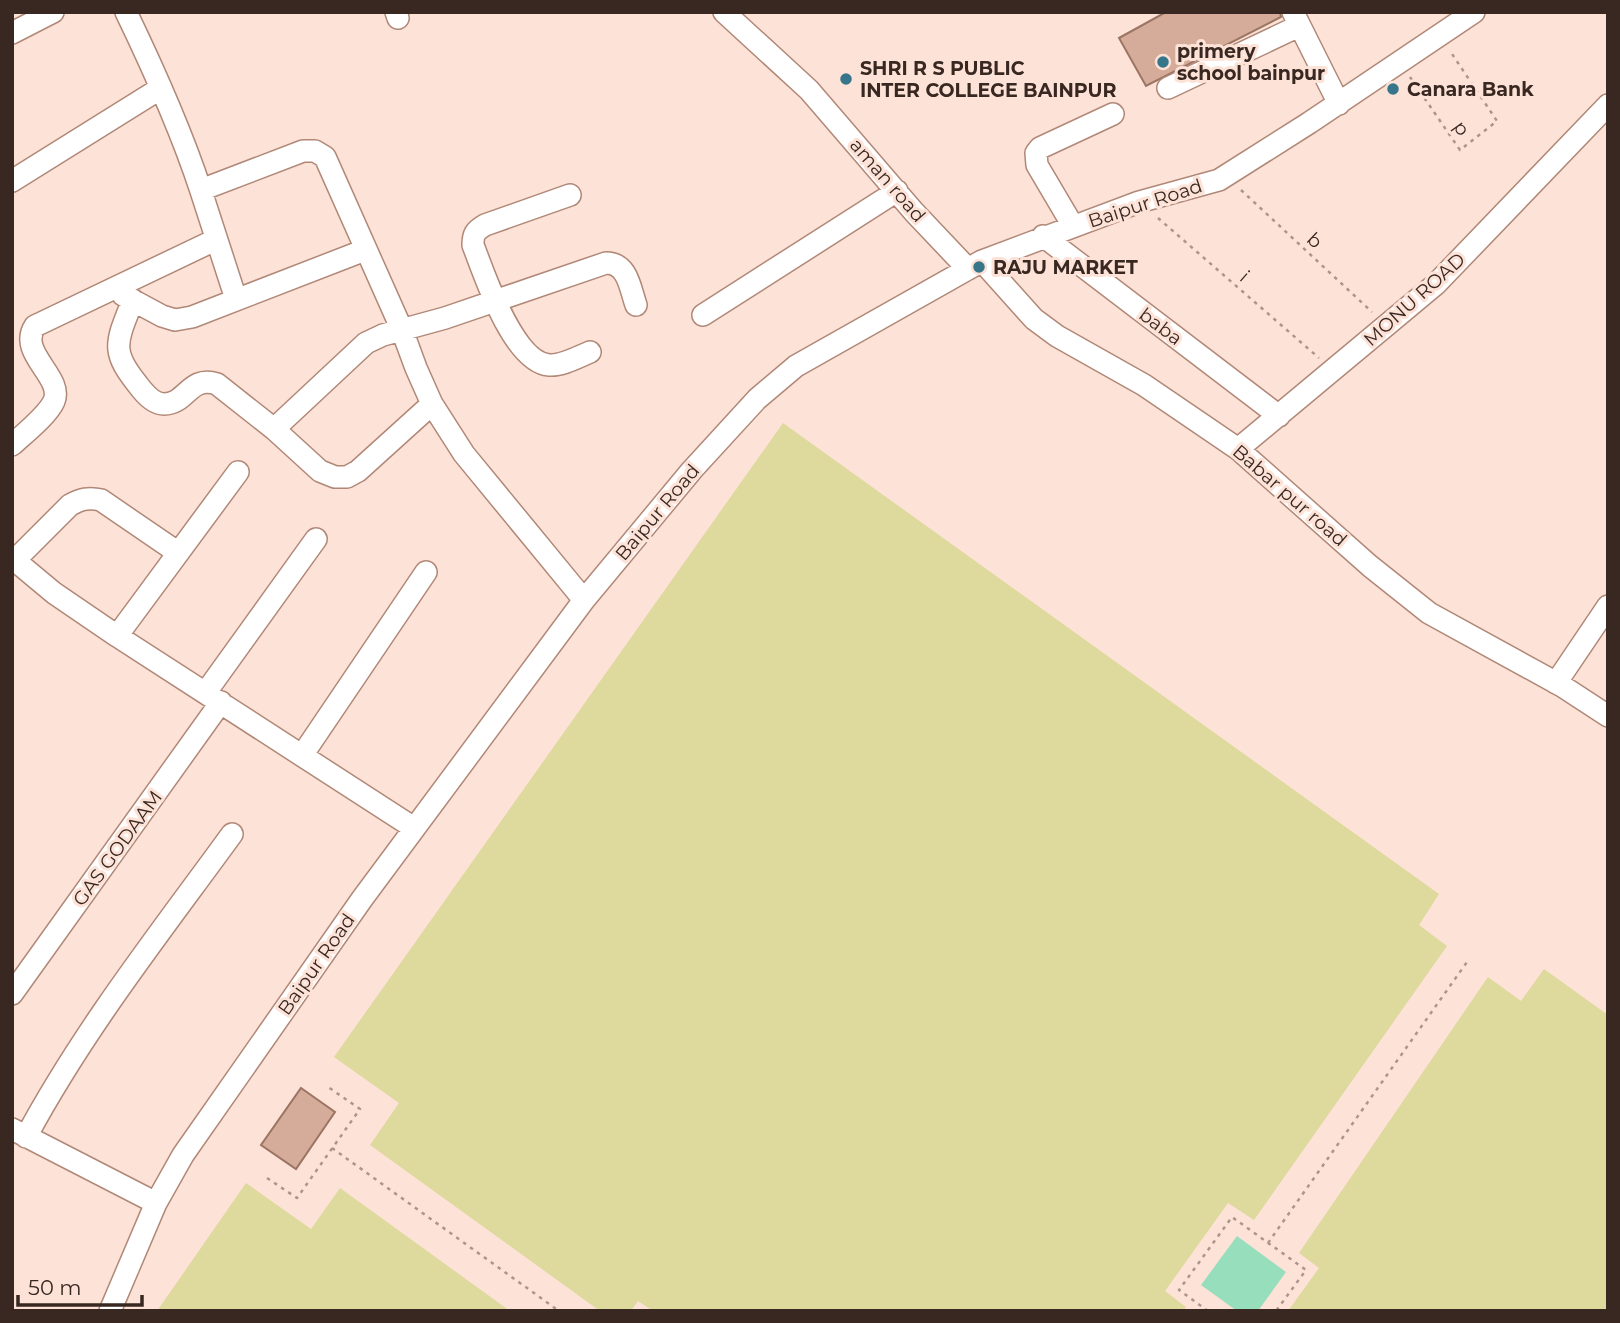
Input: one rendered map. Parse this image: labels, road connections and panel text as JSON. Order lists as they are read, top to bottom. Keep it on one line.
{"streets":{"street":["aman road","Baipur Road","MONU ROAD","baba","Babar pur road","GAS GODAAM"],"path":["p","b","i"]},"crossings":[["p","Baipur Road"],["aman road","Baipur Road"],["aman road","Babar pur road"],["Baipur Road","b"],["Baipur Road","i"],["Baipur Road","baba"],["Baipur Road","Babar pur road"],["b","MONU ROAD"],["i","MONU ROAD"],["MONU ROAD","baba"],["MONU ROAD","Babar pur road"]],"places":["primery school bainpur","SHRI R S PUBLIC INTER COLLEGE BAINPUR","Canara Bank","RAJU MARKET"],"scale_bar":"50 m"}
